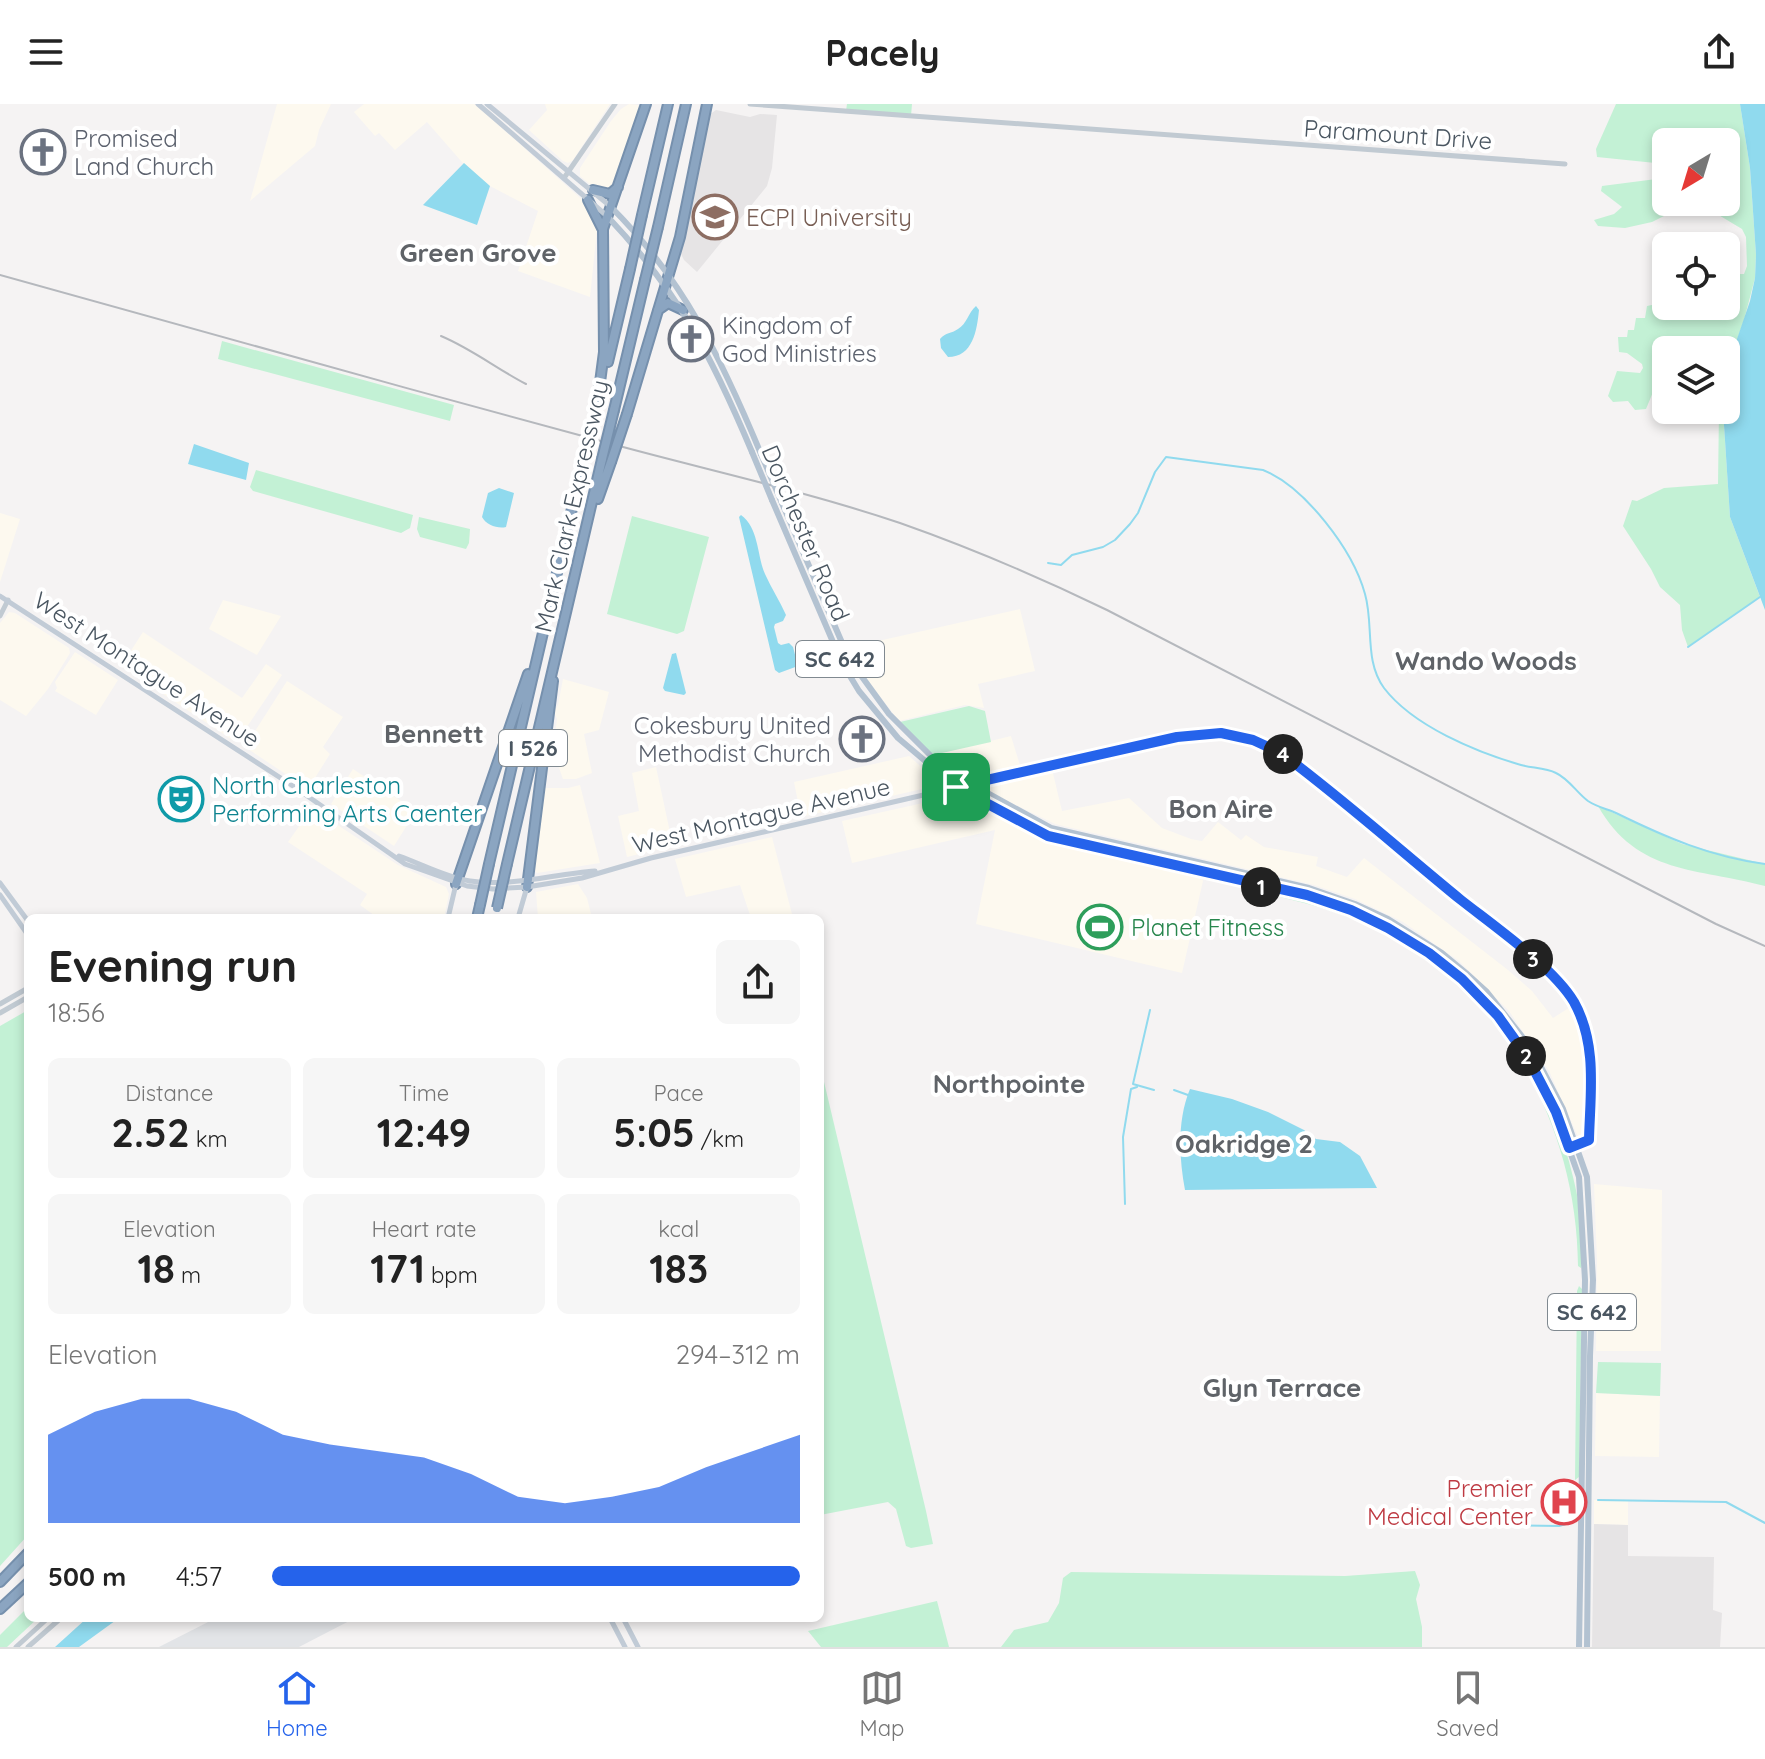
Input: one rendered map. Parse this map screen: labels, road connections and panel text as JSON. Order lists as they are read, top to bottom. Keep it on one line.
{"streets":{"highway":["Mark Clark Expressway","I 526"],"main road":["Dorchester Road","SC 642","West Montague Avenue"],"street":["Paramount Drive"]},"crossings":[["Dorchester Road","West Montague Avenue"]],"districts":["Green Grove","Wando Woods","Bennett","Bon Aire","Northpointe","Oakridge 2","Glyn Terrace"],"places":{"church":["Promised Land Church","Kingdom of God Ministries","Cokesbury United Methodist Church"],"school or university":["ECPI University"],"theatre":["North Charleston Performing Arts Caenter"],"sports":["Planet Fitness"],"hospital":["Premier Medical Center"]},"north":"bottom left","page":{"header":"Pacely","pins":["4","1","3","2"],"heading":["Evening run","18:56"],"stats":[["Distance","2.52 km"],["Time","12:49"],["Pace","5:05 /km"],["Elevation","18 m"],["Heart rate","171 bpm"],["kcal","183"]],"chart":["Elevation","294–312 m"],"list":[{"name":"500 m","note":"4:57"}],"tabs":["Home","Map","Saved"]}}
